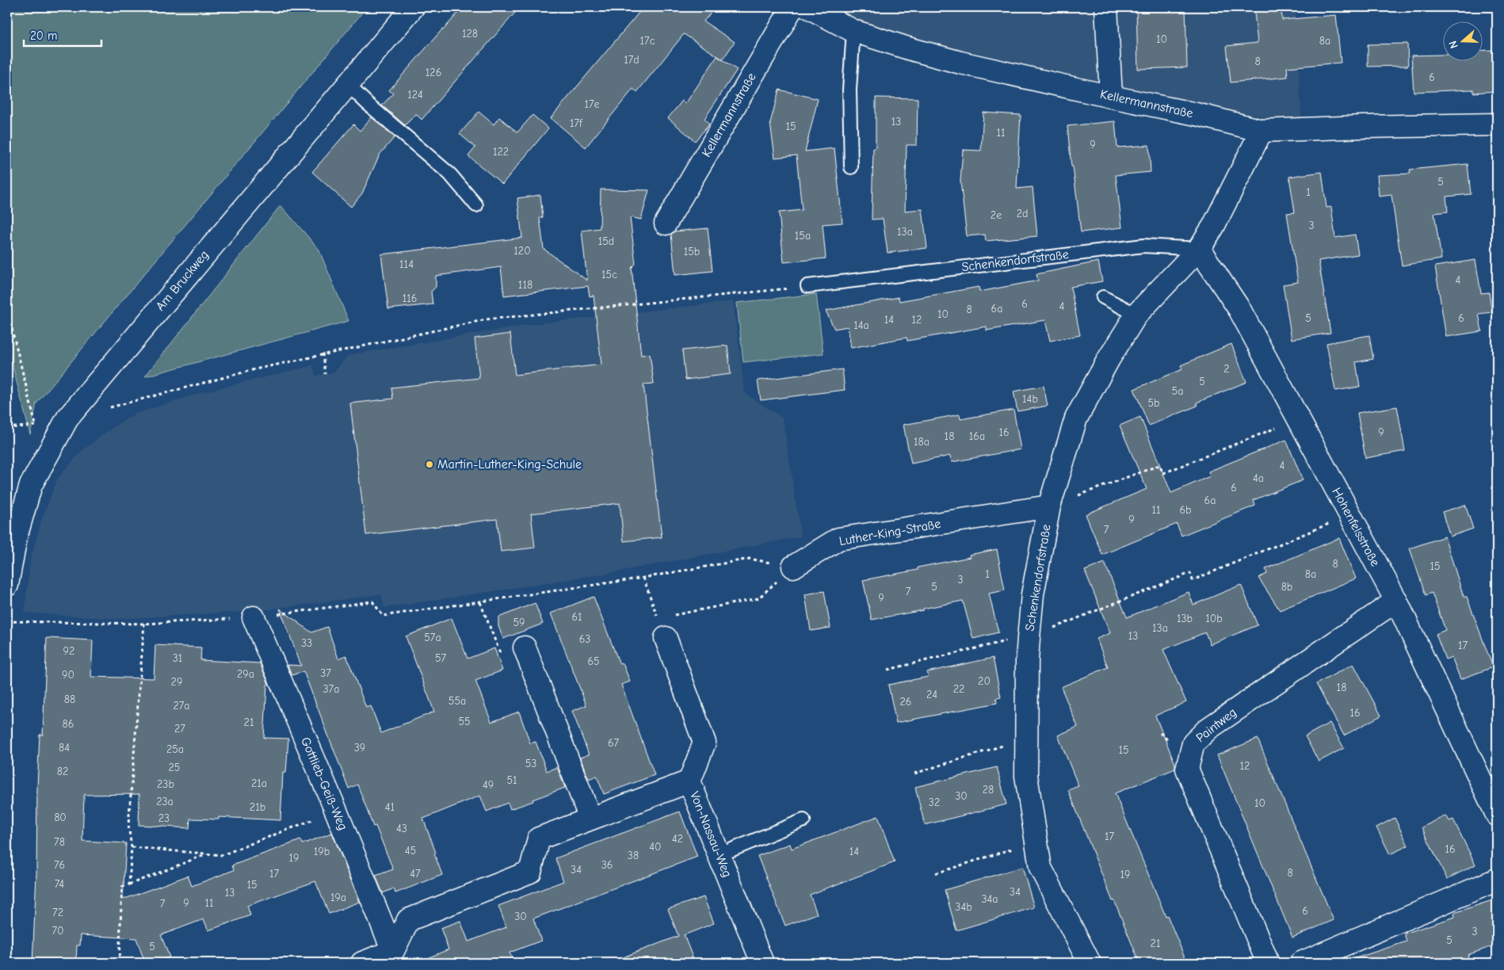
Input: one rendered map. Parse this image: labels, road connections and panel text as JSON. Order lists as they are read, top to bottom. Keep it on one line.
{"streets":{"street":["Kellermannstraße","Schenkendorfstraße","Am Bruckweg","Hohenfelsstraße","Luther-King-Straße","Paintweg","Gottlieb-Geiß-Weg","Von-Nassau-Weg"]},"crossings":[["Kellermannstraße","Schenkendorfstraße"],["Schenkendorfstraße","Hohenfelsstraße"],["Schenkendorfstraße","Luther-King-Straße"],["Hohenfelsstraße","Paintweg"]],"places":["Martin-Luther-King-Schule"],"house_numbers":["128","10","17c","8a","17d","8","126","6","124","17e","13","17f","15","11","9","122","5","1","2d","2e","3","13a","15a","15d","120","15b","114","15c","4","118","116","6","4","6a","8","10","5","6","14","12","14a","2","5","5a","14b","5b","16","9","18","16a","18a","4","4a","6","6a","11","6b","9","7","8","15","1","8a","3","5","8b","7","9","61","13b","10b","59","13a","13","57a","63","33","17","92","31","57","65","37","29a","90","20","29","18","37a","22","24","88","55a","26","27a","16","55","21","86","27","67","84","39","25a","15","53","12","25","82","51","21a","23b","49","28","30","23a","32","10","21b","41","80","23","43","17","42","78","40","16","45","19b","14","38","19","76","36","34","8","17","47","19","74","15","34","13","19a","34a","9","11","7","34b","6","72","30","70","3","5","21","5"],"scale_bar":"20 m","north":"left"}
